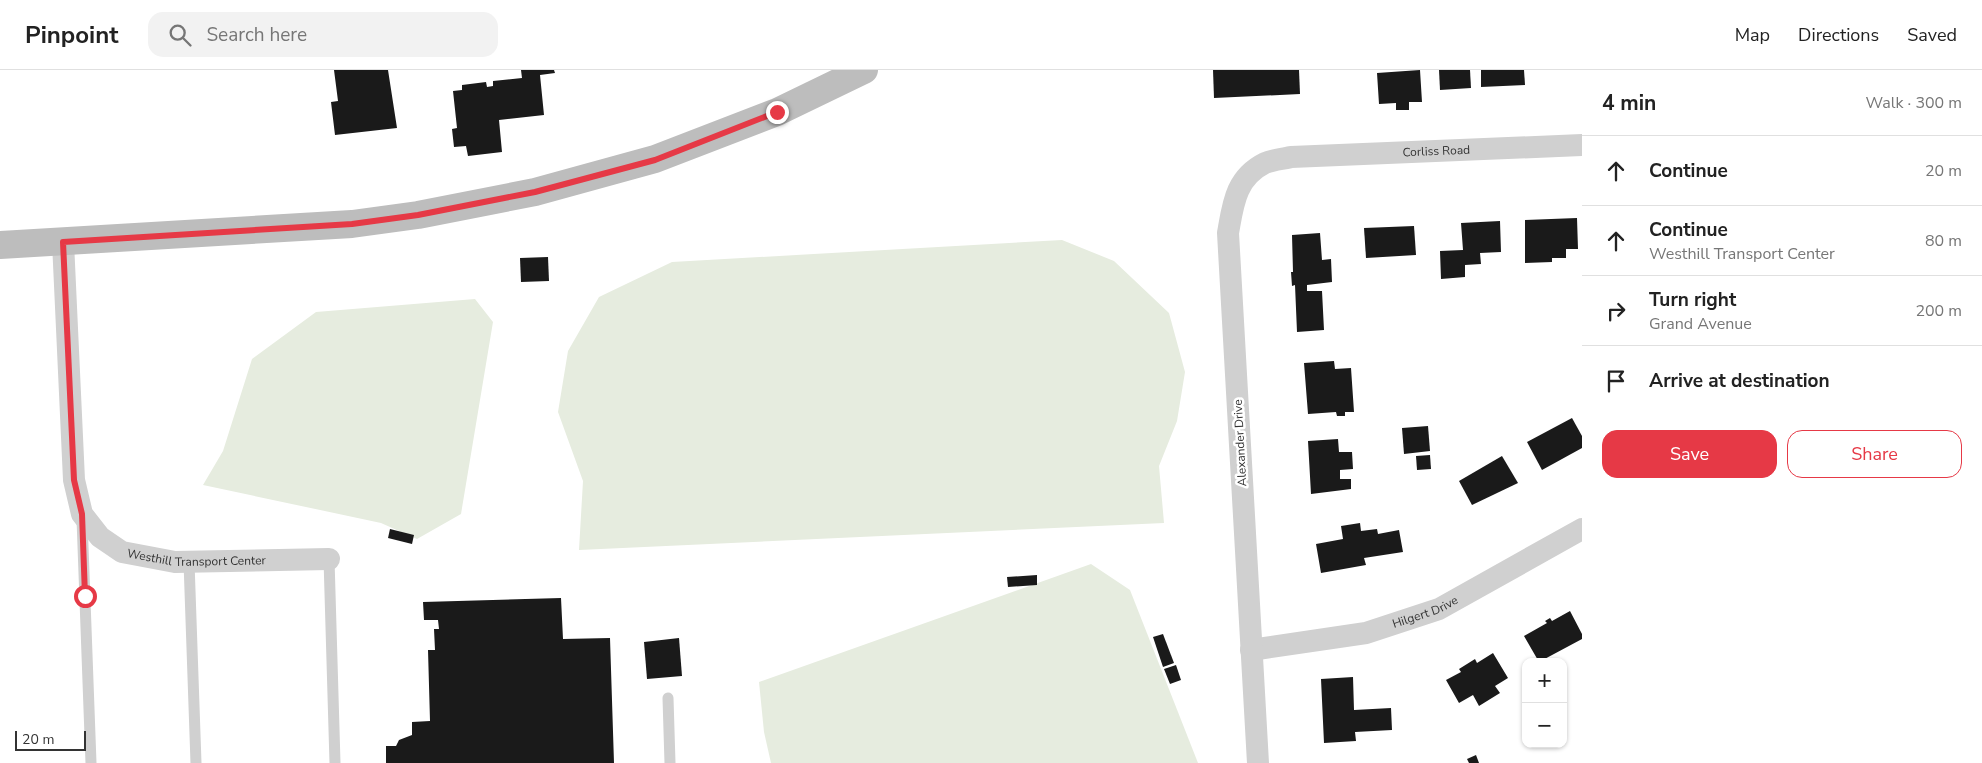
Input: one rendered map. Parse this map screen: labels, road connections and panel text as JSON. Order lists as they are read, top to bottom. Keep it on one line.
{"streets":{"street":["Corliss Road","Alexander Drive","Westhill Transport Center","Hilgert Drive"]},"crossings":[["Corliss Road","Alexander Drive"],["Alexander Drive","Hilgert Drive"]],"scale_bar":"20 m","page":{"header":"Pinpoint","search":"Search here","nav":["Map","Directions","Saved"],"heading":["4 min","Walk · 300 m"],"list":[["Continue","20 m"],["Continue","Westhill Transport Center","80 m"],["Turn right","Grand Avenue","200 m"],"Arrive at destination"],"buttons":["Save","Share"],"map_buttons":["+","−"],"scale":"20 m"}}
